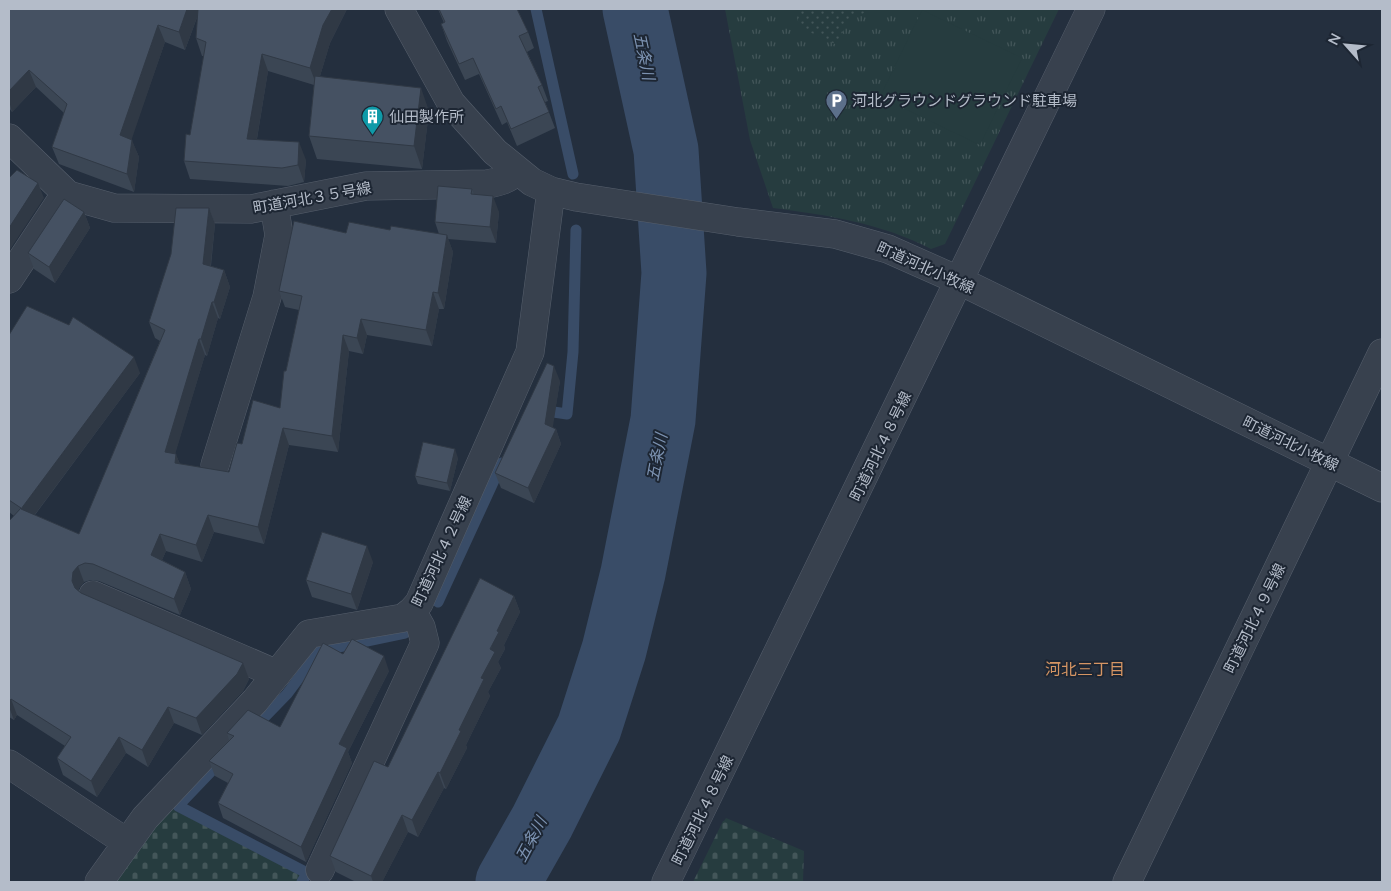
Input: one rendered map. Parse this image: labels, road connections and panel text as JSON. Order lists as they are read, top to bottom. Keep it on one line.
{"streets":{"street":["町道河北３５号線","町道河北小牧線","町道河北４８号線","町道河北４２号線","町道河北４９号線"]},"crossings":[["町道河北３５号線","町道河北小牧線"],["町道河北小牧線","町道河北４８号線"],["町道河北小牧線","町道河北４２号線"],["町道河北小牧線","町道河北４９号線"]],"districts":["河北三丁目"],"water":["五条川"],"places":{"parking":["河北グラウンドグラウンド駐車場"],"building":["仙田製作所"]},"north":"top left"}
